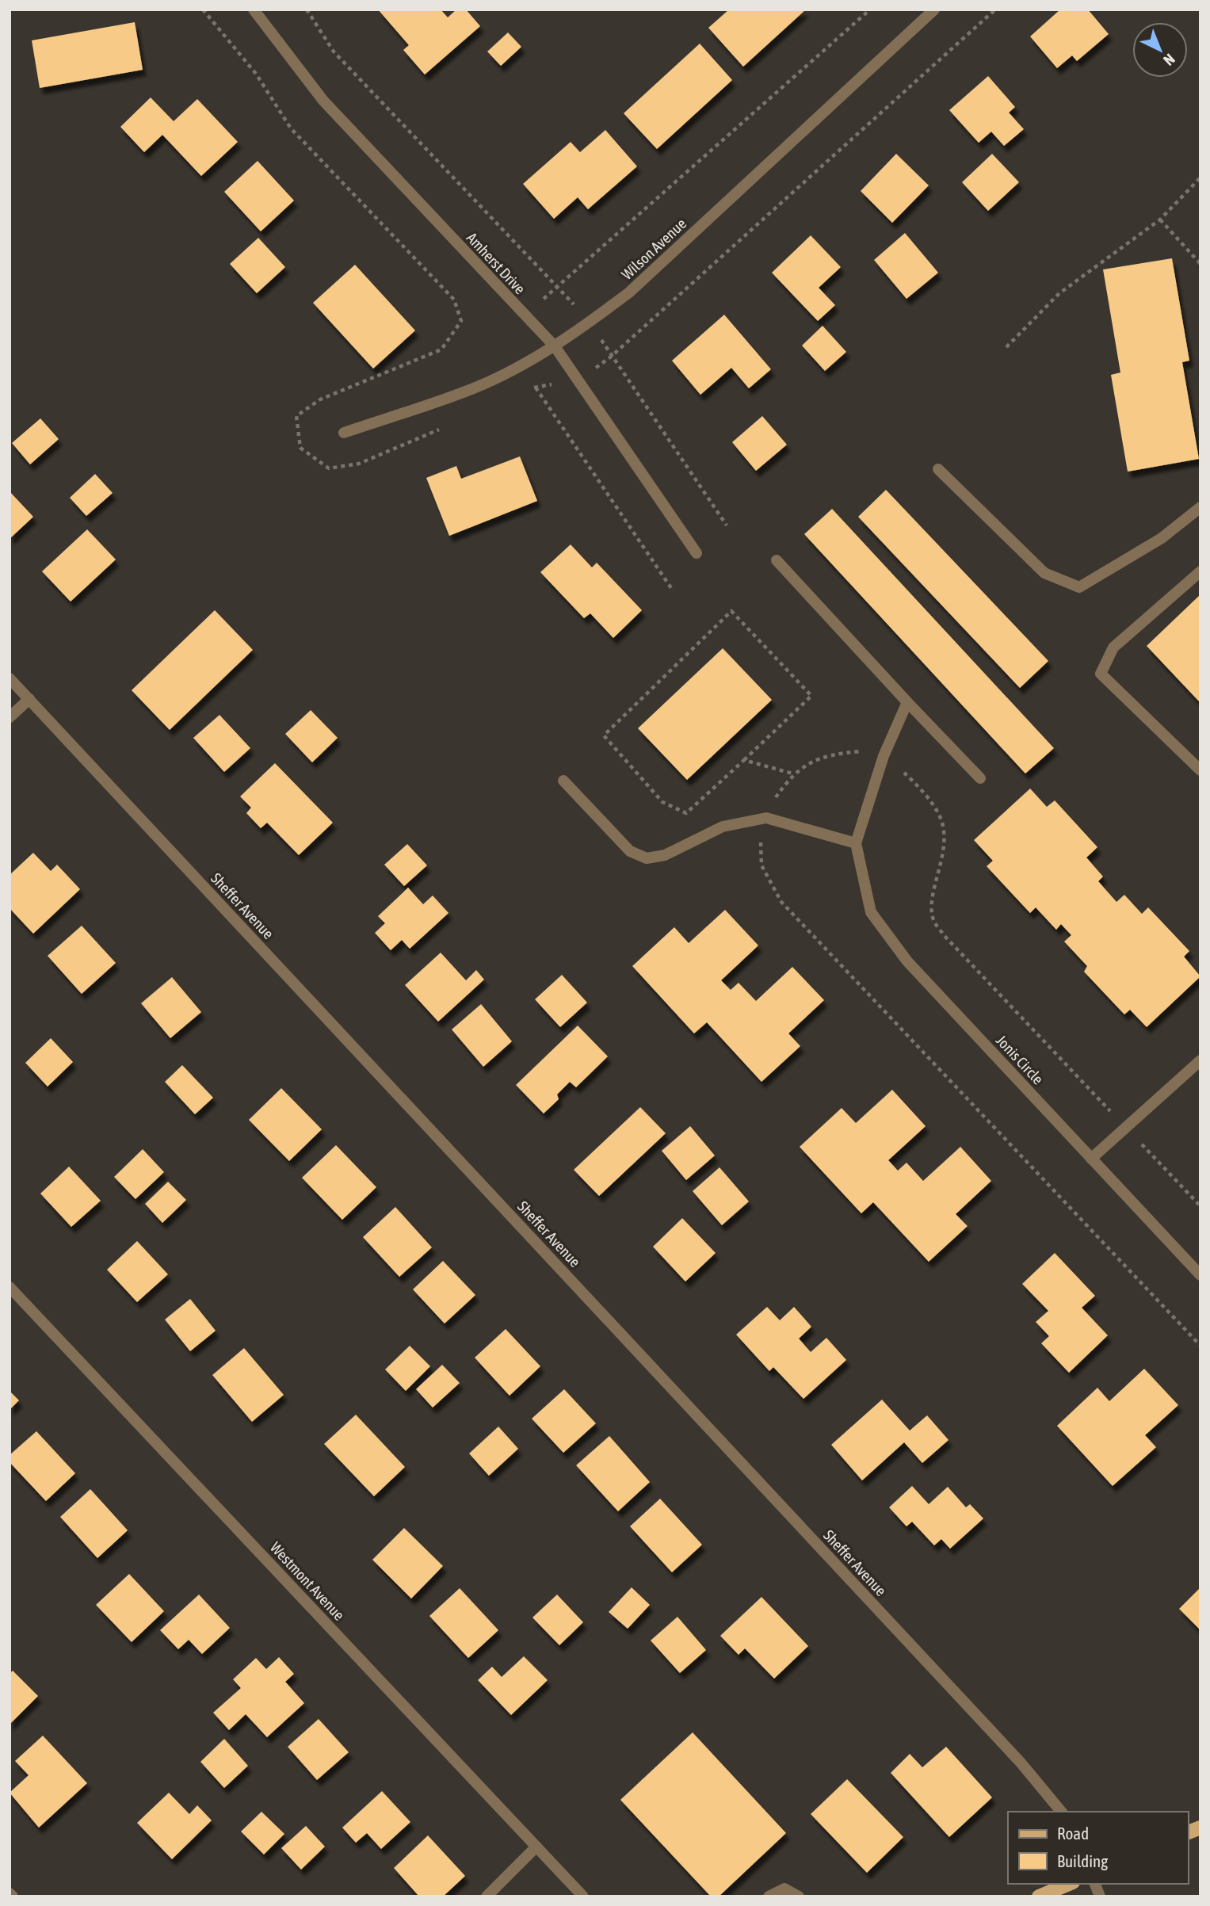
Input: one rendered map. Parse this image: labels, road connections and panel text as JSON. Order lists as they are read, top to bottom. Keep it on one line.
{"streets":{"street":["Wilson Avenue","Amherst Drive","Sheffer Avenue","Jonis Circle","Westmont Avenue"]},"crossings":[["Wilson Avenue","Amherst Drive"]],"legend":["Road","Building"],"north":"bottom right"}
